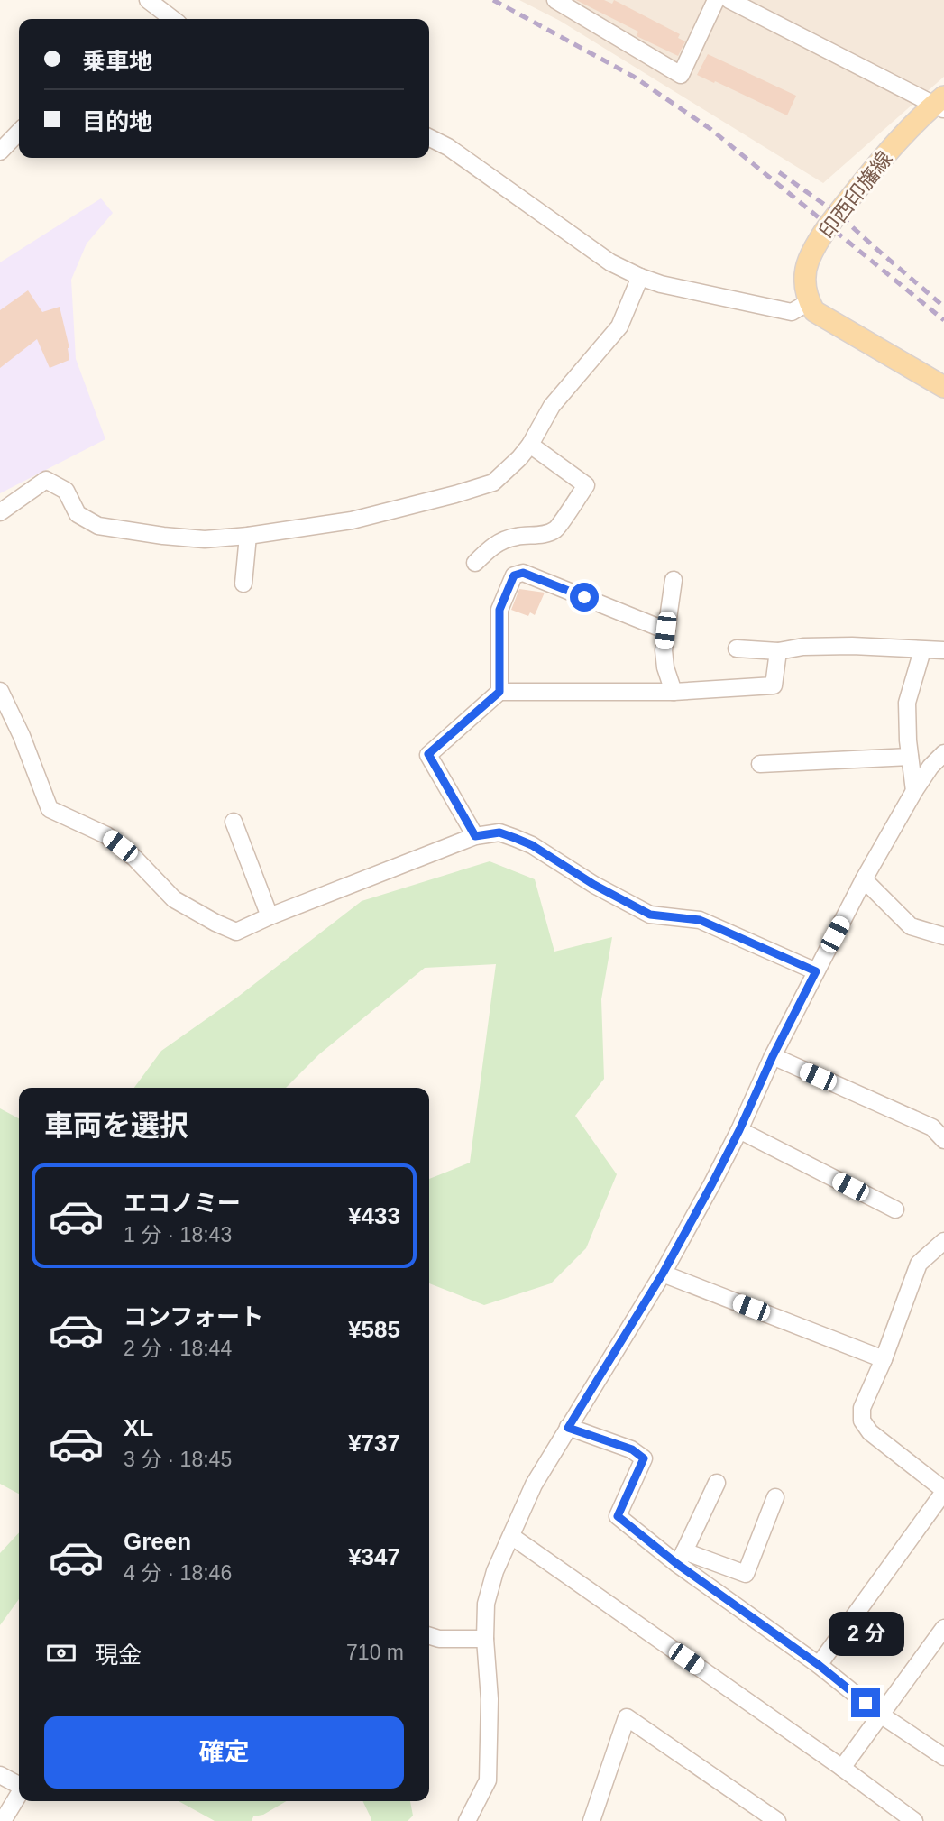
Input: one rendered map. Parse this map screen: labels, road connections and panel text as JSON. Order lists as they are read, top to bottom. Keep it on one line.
{"streets":{"main road":["印西印旛線"]},"page":{"banner":["乗車地","目的地"],"heading":"車両を選択","list":[{"name":"エコノミー","note":"1 分 · 18:43","value":"¥433"},{"name":"コンフォート","note":"2 分 · 18:44","value":"¥585"},{"name":"XL","note":"3 分 · 18:45","value":"¥737"},{"name":"Green","note":"4 分 · 18:46","value":"¥347"}],"bubble":"2 分","pay":["現金","710 m"],"buttons":"確定"}}
